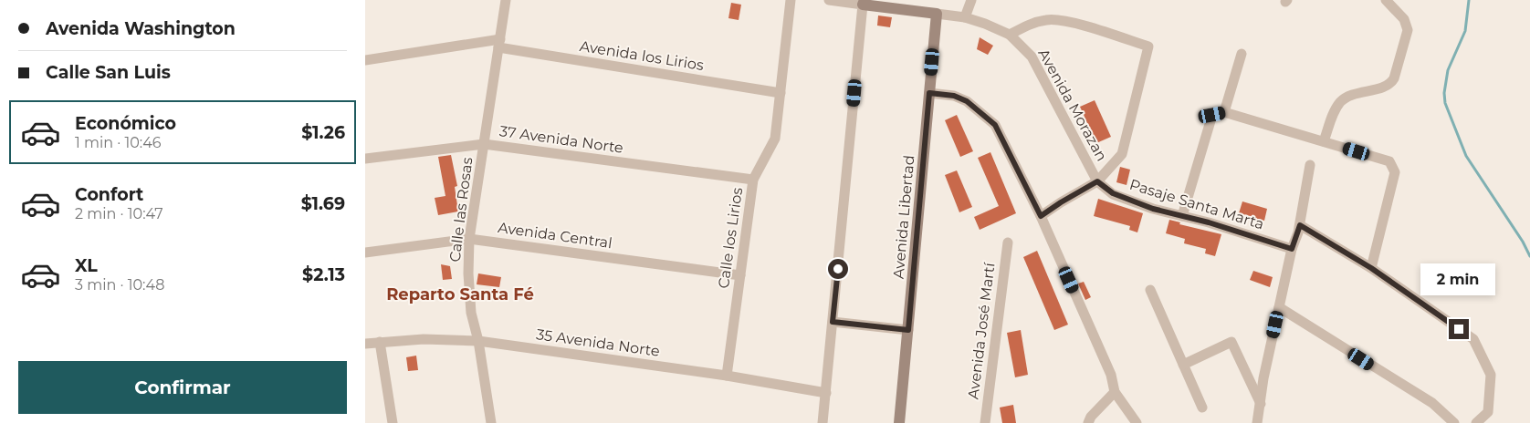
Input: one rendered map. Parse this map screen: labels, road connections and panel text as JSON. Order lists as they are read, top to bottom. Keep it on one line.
{"streets":{"main road":["Avenida Morazan","Avenida Libertad"],"street":["Avenida los Lirios","37 Avenida Norte","Pasaje Santa Marta","Calle las Rosas","Avenida Central","Calle los Lirios","Avenida José Martí","35 Avenida Norte"]},"crossings":[["Avenida los Lirios","Calle las Rosas"],["Avenida los Lirios","Calle los Lirios"],["Avenida Morazan","Pasaje Santa Marta"],["Avenida Morazan","Avenida Libertad"],["37 Avenida Norte","Calle las Rosas"],["37 Avenida Norte","Calle los Lirios"],["Calle las Rosas","Avenida Central"],["Calle las Rosas","35 Avenida Norte"],["Avenida Central","Calle los Lirios"],["Calle los Lirios","35 Avenida Norte"]],"districts":["Reparto Santa Fé"],"page":{"banner":["Avenida Washington","Calle San Luis"],"list":[{"name":"Económico","note":"1 min · 10:46","value":"$1.26"},{"name":"Confort","note":"2 min · 10:47","value":"$1.69"},{"name":"XL","note":"3 min · 10:48","value":"$2.13"}],"bubble":"2 min","buttons":"Confirmar"}}
